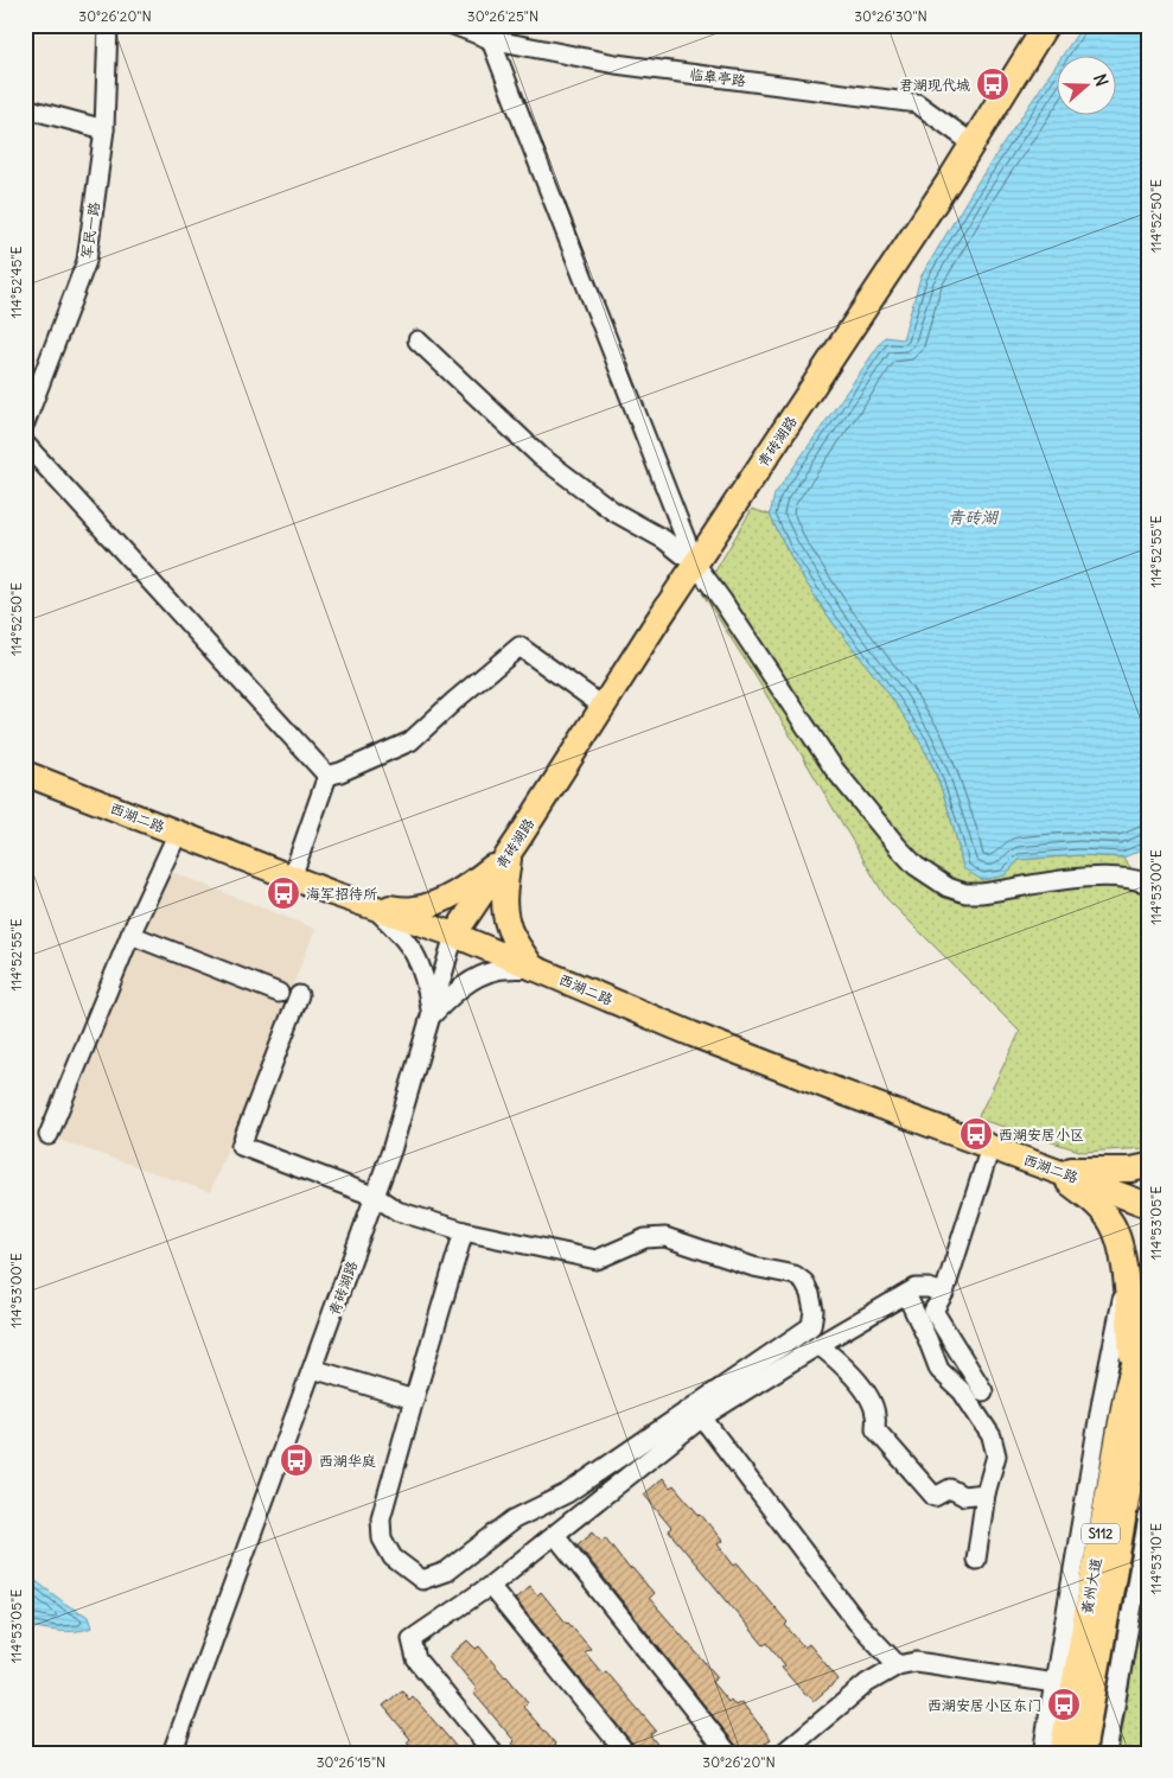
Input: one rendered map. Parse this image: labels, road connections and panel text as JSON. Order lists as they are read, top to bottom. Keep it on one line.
{"streets":{"main road":["青砖湖路","西湖二路","S112","黄州大道"],"street":["临皋亭路","军民一路"]},"crossings":[["临皋亭路","青砖湖路"],["青砖湖路","西湖二路"]],"water":["青砖湖"],"places":{"bus stop":["君湖现代城","海军招待所","西湖安居小区","西湖华庭","西湖安居小区东门"]},"north":"right","coordinates":["30°26'20\"N","30°26'25\"N","30°26'30\"N","114°52'50\"E","114°52'45\"E","114°52'55\"E","114°53'00\"E","114°53'05\"E","114°53'10\"E","30°26'15\"N"]}
